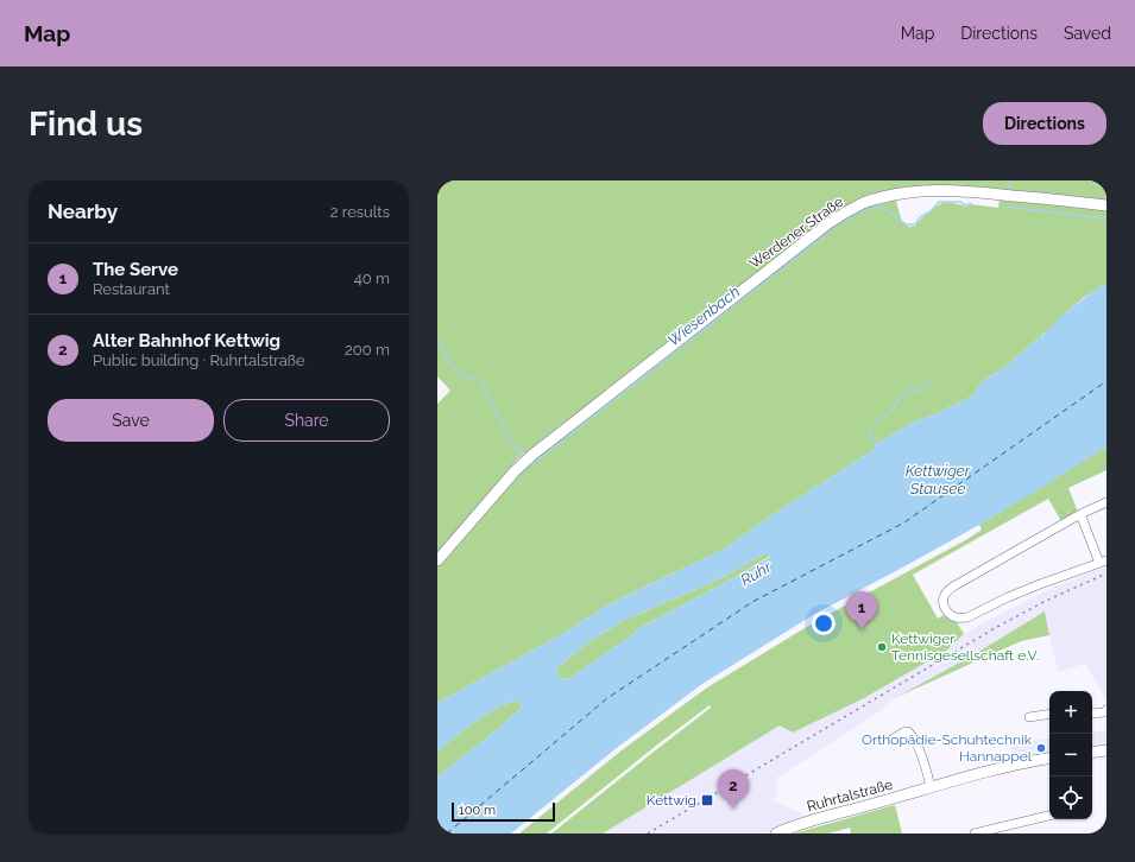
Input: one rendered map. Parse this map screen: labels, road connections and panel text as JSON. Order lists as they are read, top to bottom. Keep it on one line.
{"streets":{"main road":["Werdener Straße","Ruhrtalstraße"]},"water":["Wiesenbach","Kettwiger Stausee","Ruhr"],"places":{"other":["Kettwiger Tennisgesellschaft e.V.","Orthopädie-Schuhtechnik Hannappel"],"transit":["Kettwig"]},"scale_bar":"100 m","page":{"header":"Map","nav":["Map","Directions","Saved"],"buttons":["Directions",["Save","Share"]],"title":"Find us","heading":["Nearby","2 results"],"list":[{"mark":"1","name":"The Serve","note":"Restaurant","value":"40 m"},{"mark":"2","name":"Alter Bahnhof Kettwig","note":"Public building · Ruhrtalstraße","value":"200 m"}],"pins":["1","2"],"map_buttons":["+","−"],"scale":"100 m"}}
